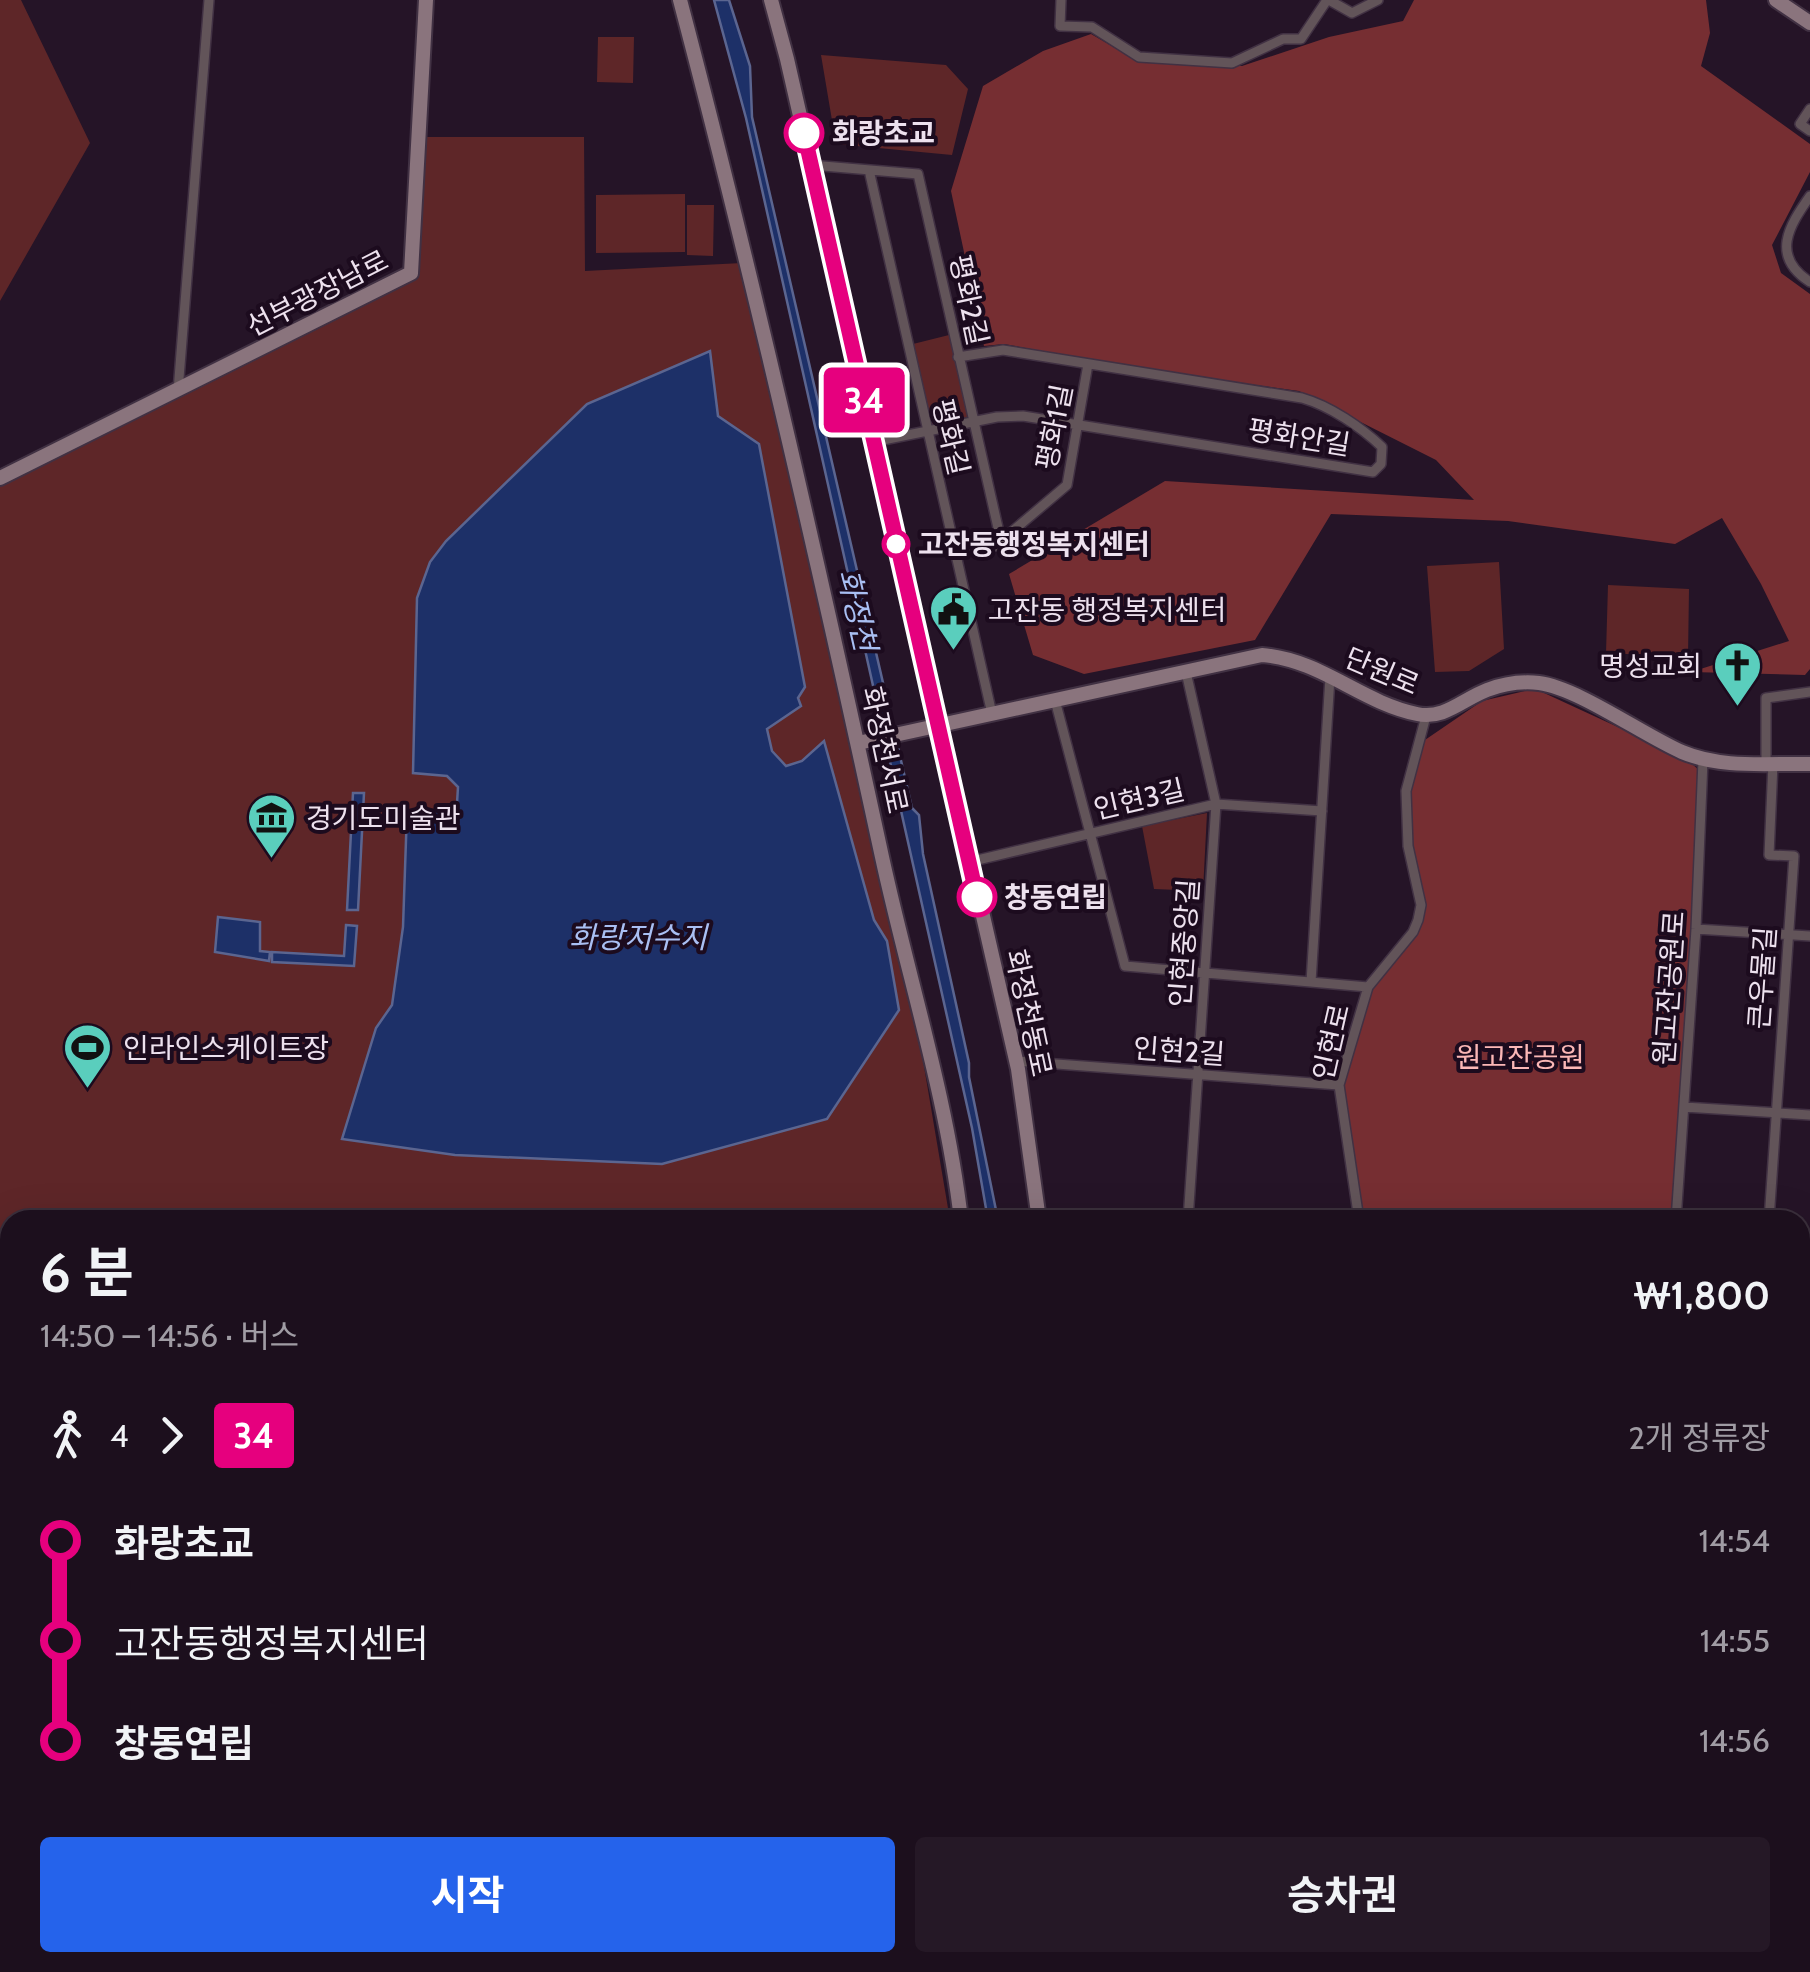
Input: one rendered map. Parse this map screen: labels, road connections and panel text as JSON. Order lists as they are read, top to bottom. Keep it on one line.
{"streets":{"street":["선부광장남로","평화2길","평화1길","평화길","평화안길","단원로","화정천서로","인현3길","인현중앙길","큰우물길","원고잔공원로","화정천동로","인현로","인현2길"]},"crossings":[["평화2길","평화1길"],["평화2길","평화길"],["평화2길","평화안길"],["평화2길","화정천동로"],["평화1길","평화길"],["평화1길","평화안길"],["평화길","평화안길"],["평화길","단원로"],["평화안길","화정천동로"],["단원로","화정천서로"],["단원로","인현중앙길"],["단원로","큰우물길"],["단원로","원고잔공원로"],["단원로","화정천동로"],["단원로","인현로"],["인현3길","인현중앙길"],["인현3길","화정천동로"],["인현중앙길","인현2길"],["화정천동로","인현2길"],["인현로","인현2길"]],"water":["화정천","화랑저수지"],"parks":["원고잔공원"],"places":{"other":["화랑초교","고잔동행정복지센터","창동연립"],"public building":["고잔동 행정복지센터"],"church":["명성교회"],"museum":["경기도미술관"],"sports":["인라인스케이트장"]},"lines":["bus line 34"],"page":{"on_map":"34","heading":["6 분","14:50 – 14:56 · 버스","₩1,800"],"legs":["4","34","2개 정류장"],"list":[{"name":"화랑초교","value":"14:54"},{"name":"고잔동행정복지센터","value":"14:55"},{"name":"창동연립","value":"14:56"}],"buttons":["시작","승차권"]}}
